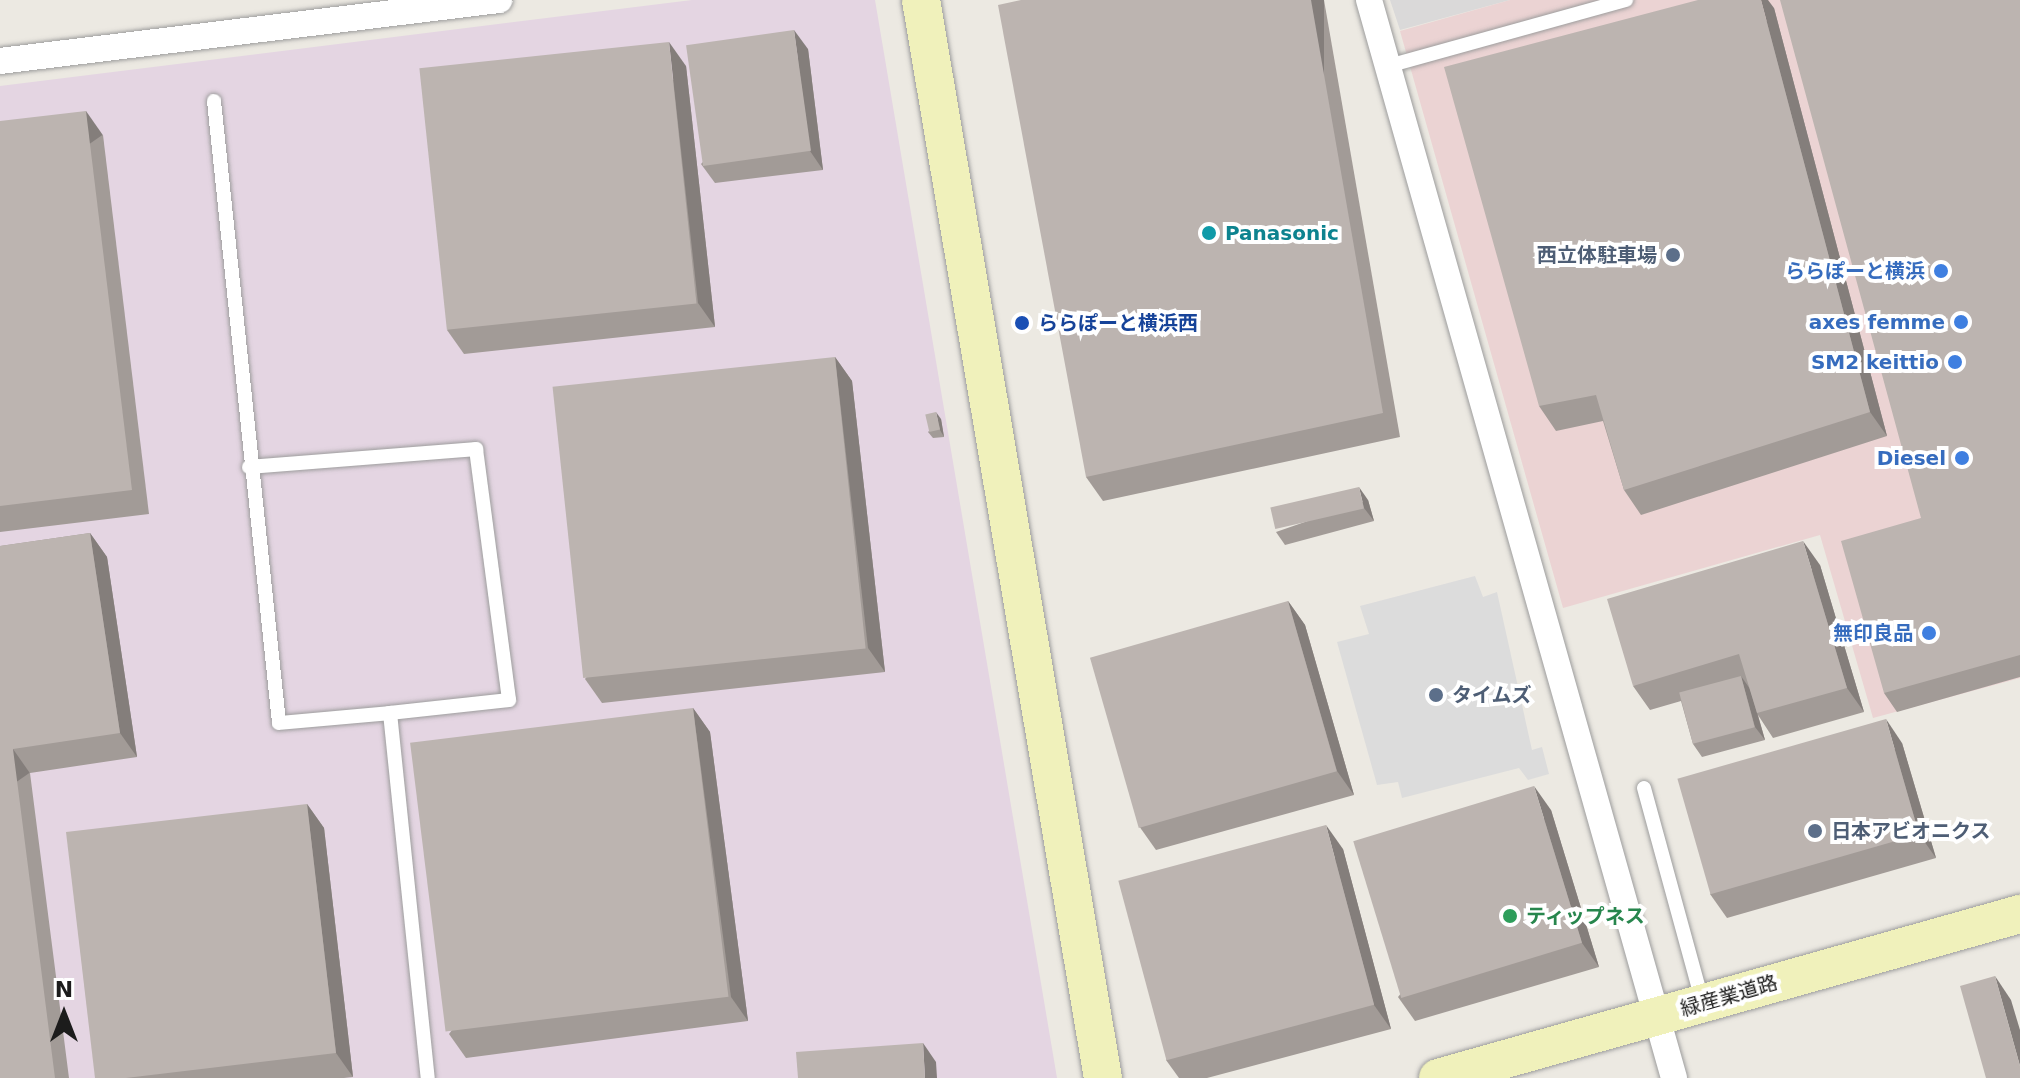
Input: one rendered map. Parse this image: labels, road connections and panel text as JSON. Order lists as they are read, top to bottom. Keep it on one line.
{"streets":{"street":["緑産業道路"]},"places":["Panasonic","西立体駐車場","ららぽーと横浜","axes femme","ららぽーと横浜西","SM2 keittio","Diesel","無印良品","タイムズ","日本アビオニクス","ティップネス"],"north":"top"}
